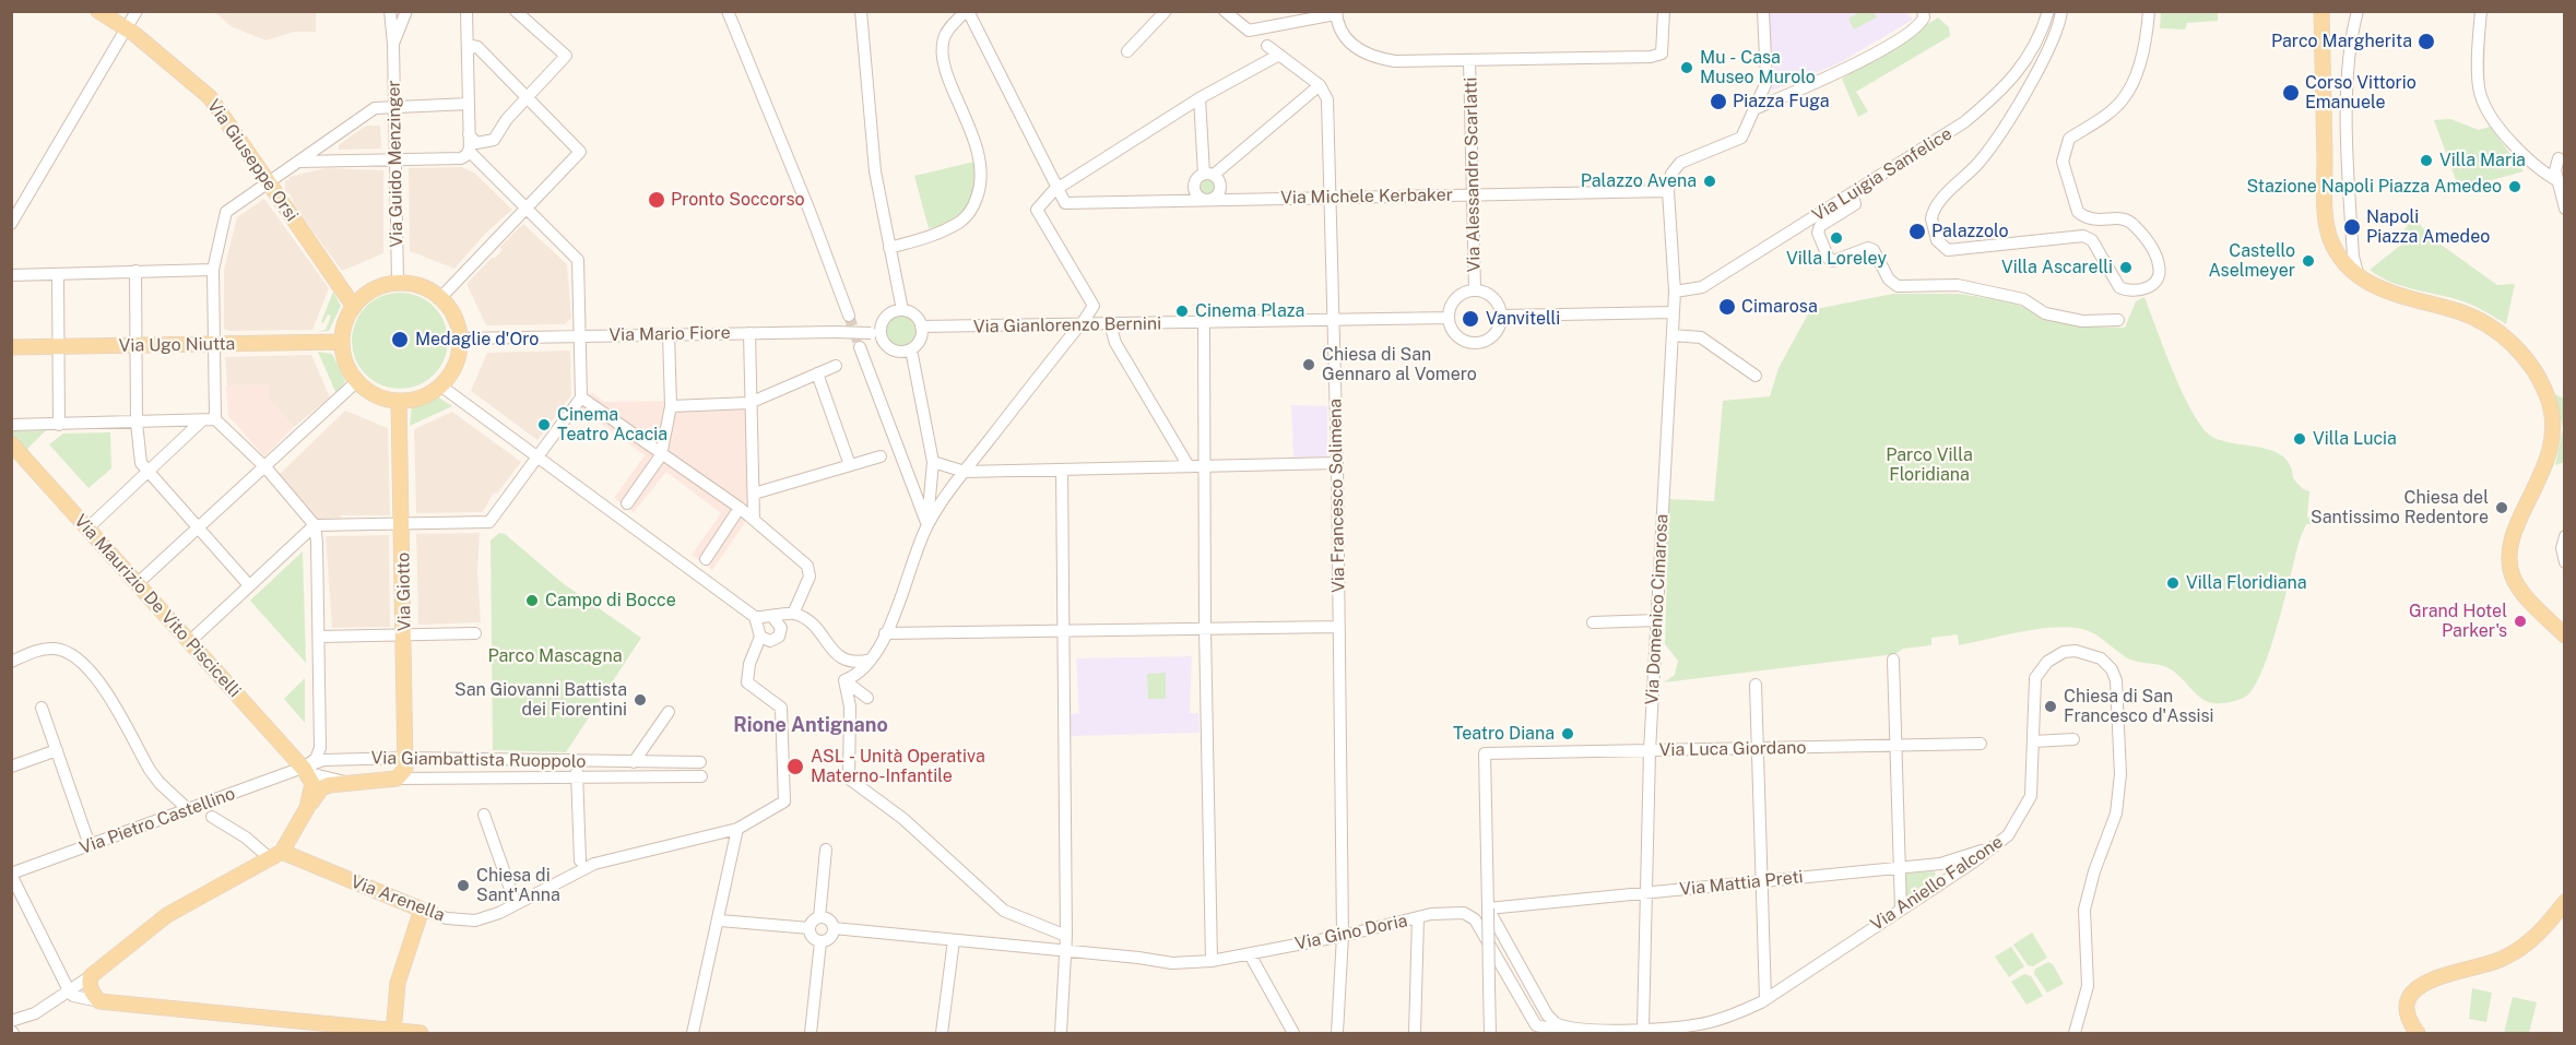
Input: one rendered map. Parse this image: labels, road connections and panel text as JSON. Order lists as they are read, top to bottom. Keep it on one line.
{"streets":{"main road":["Via Giuseppe Orsi","Via Ugo Niutta","Via Giotto","Via Maurizio De Vito Piscicelli","Via Giambattista Ruoppolo","Via Arenella"],"street":["Via Guido Menzinger","Via Alessandro Scarlatti","Via Luigia Sanfelice","Via Michele Kerbaker","Via Gianlorenzo Bernini","Via Mario Fiore","Via Francesco Solimena","Via Domenico Cimarosa","Via Luca Giordano","Via Pietro Castellino","Via Mattia Preti","Via Aniello Falcone","Via Gino Doria"]},"crossings":[["Via Giuseppe Orsi","Via Guido Menzinger"],["Via Giuseppe Orsi","Via Mario Fiore"],["Via Giuseppe Orsi","Via Ugo Niutta"],["Via Giuseppe Orsi","Via Giotto"],["Via Guido Menzinger","Via Mario Fiore"],["Via Guido Menzinger","Via Ugo Niutta"],["Via Guido Menzinger","Via Giotto"],["Via Alessandro Scarlatti","Via Michele Kerbaker"],["Via Alessandro Scarlatti","Via Gianlorenzo Bernini"],["Via Luigia Sanfelice","Via Domenico Cimarosa"],["Via Michele Kerbaker","Via Francesco Solimena"],["Via Michele Kerbaker","Via Domenico Cimarosa"],["Via Gianlorenzo Bernini","Via Mario Fiore"],["Via Gianlorenzo Bernini","Via Francesco Solimena"],["Via Mario Fiore","Via Ugo Niutta"],["Via Mario Fiore","Via Giotto"],["Via Ugo Niutta","Via Giotto"],["Via Francesco Solimena","Via Gino Doria"],["Via Giotto","Via Giambattista Ruoppolo"],["Via Maurizio De Vito Piscicelli","Via Giambattista Ruoppolo"],["Via Maurizio De Vito Piscicelli","Via Pietro Castellino"],["Via Domenico Cimarosa","Via Luca Giordano"],["Via Domenico Cimarosa","Via Mattia Preti"],["Via Domenico Cimarosa","Via Aniello Falcone"],["Via Luca Giordano","Via Mattia Preti"],["Via Giambattista Ruoppolo","Via Pietro Castellino"],["Via Mattia Preti","Via Aniello Falcone"],["Via Aniello Falcone","Via Gino Doria"]],"districts":["Rione Antignano"],"parks":["Parco Villa Floridiana","Parco Mascagna"],"places":["Parco Margherita","Mu - Casa Museo Murolo","Corso Vittorio Emanuele","Piazza Fuga","Villa Maria","Palazzo Avena","Stazione Napoli Piazza Amedeo","Pronto Soccorso","Napoli Piazza Amedeo","Palazzolo","Villa Loreley","Castello Aselmeyer","Villa Ascarelli","Cimarosa","Cinema Plaza","Vanvitelli","Medaglie d'Oro","Chiesa di San Gennaro al Vomero","Cinema Teatro Acacia","Villa Lucia","Chiesa del Santissimo Redentore","Villa Floridiana","Campo di Bocce","Grand Hotel Parker's","San Giovanni Battista dei Fiorentini","Chiesa di San Francesco d'Assisi","Teatro Diana","ASL - Unità Operativa Materno-Infantile","Chiesa di Sant'Anna"]}
